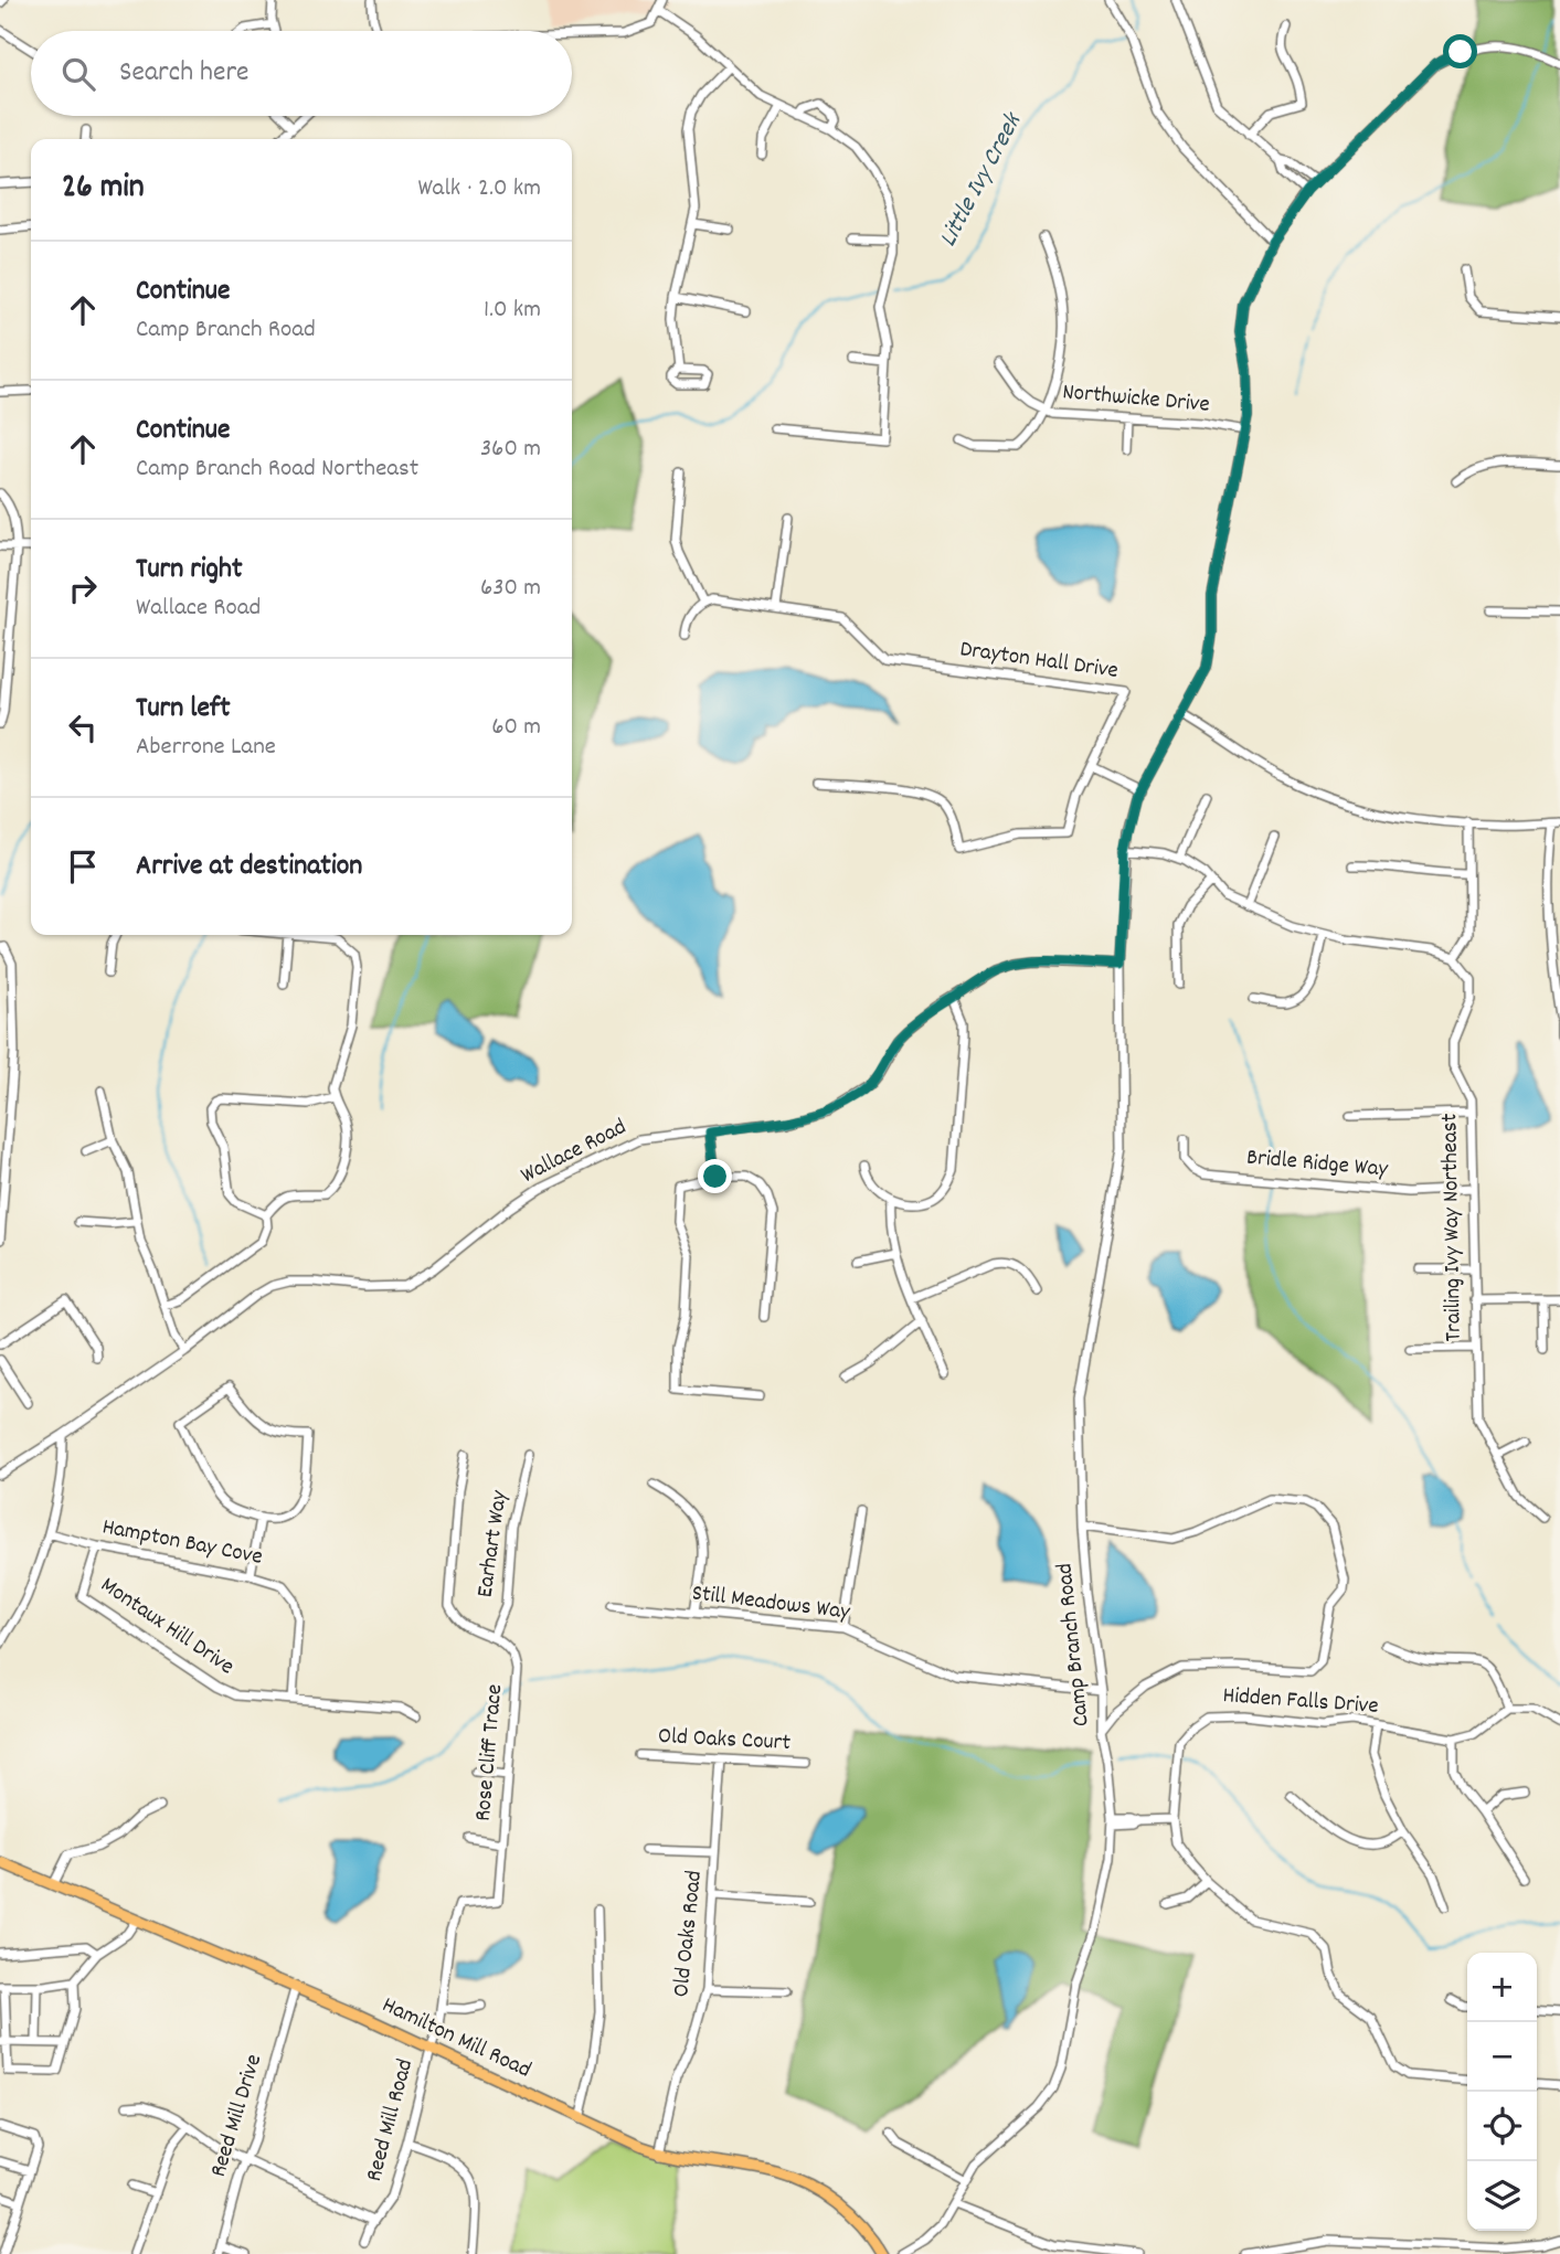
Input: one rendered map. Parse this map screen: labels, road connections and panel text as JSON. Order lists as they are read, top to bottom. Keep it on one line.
{"streets":{"main road":["Hamilton Mill Road"],"street":["Northwicke Drive","Drayton Hall Drive","Wallace Road","Bridle Ridge Way","Trailing Ivy Way Northeast","Hampton Bay Cove","Earhart Way","Still Meadows Way","Montaux Hill Drive","Camp Branch Road","Hidden Falls Drive","Old Oaks Court","Rose Cliff Trace","Old Oaks Road","Reed Mill Drive","Reed Mill Road"]},"crossings":[["Wallace Road","Camp Branch Road"],["Bridle Ridge Way","Trailing Ivy Way Northeast"],["Hampton Bay Cove","Montaux Hill Drive"],["Earhart Way","Rose Cliff Trace"],["Still Meadows Way","Camp Branch Road"],["Old Oaks Court","Old Oaks Road"],["Rose Cliff Trace","Hamilton Mill Road"],["Rose Cliff Trace","Reed Mill Road"],["Old Oaks Road","Hamilton Mill Road"],["Hamilton Mill Road","Reed Mill Drive"],["Hamilton Mill Road","Reed Mill Road"]],"water":["Little Ivy Creek"],"page":{"search":"Search here","heading":["26 min","Walk · 2.0 km"],"list":[["Continue","Camp Branch Road","1.0 km"],["Continue","Camp Branch Road Northeast","360 m"],["Turn right","Wallace Road","630 m"],["Turn left","Aberrone Lane","60 m"],"Arrive at destination"],"map_buttons":["+","−"]}}
